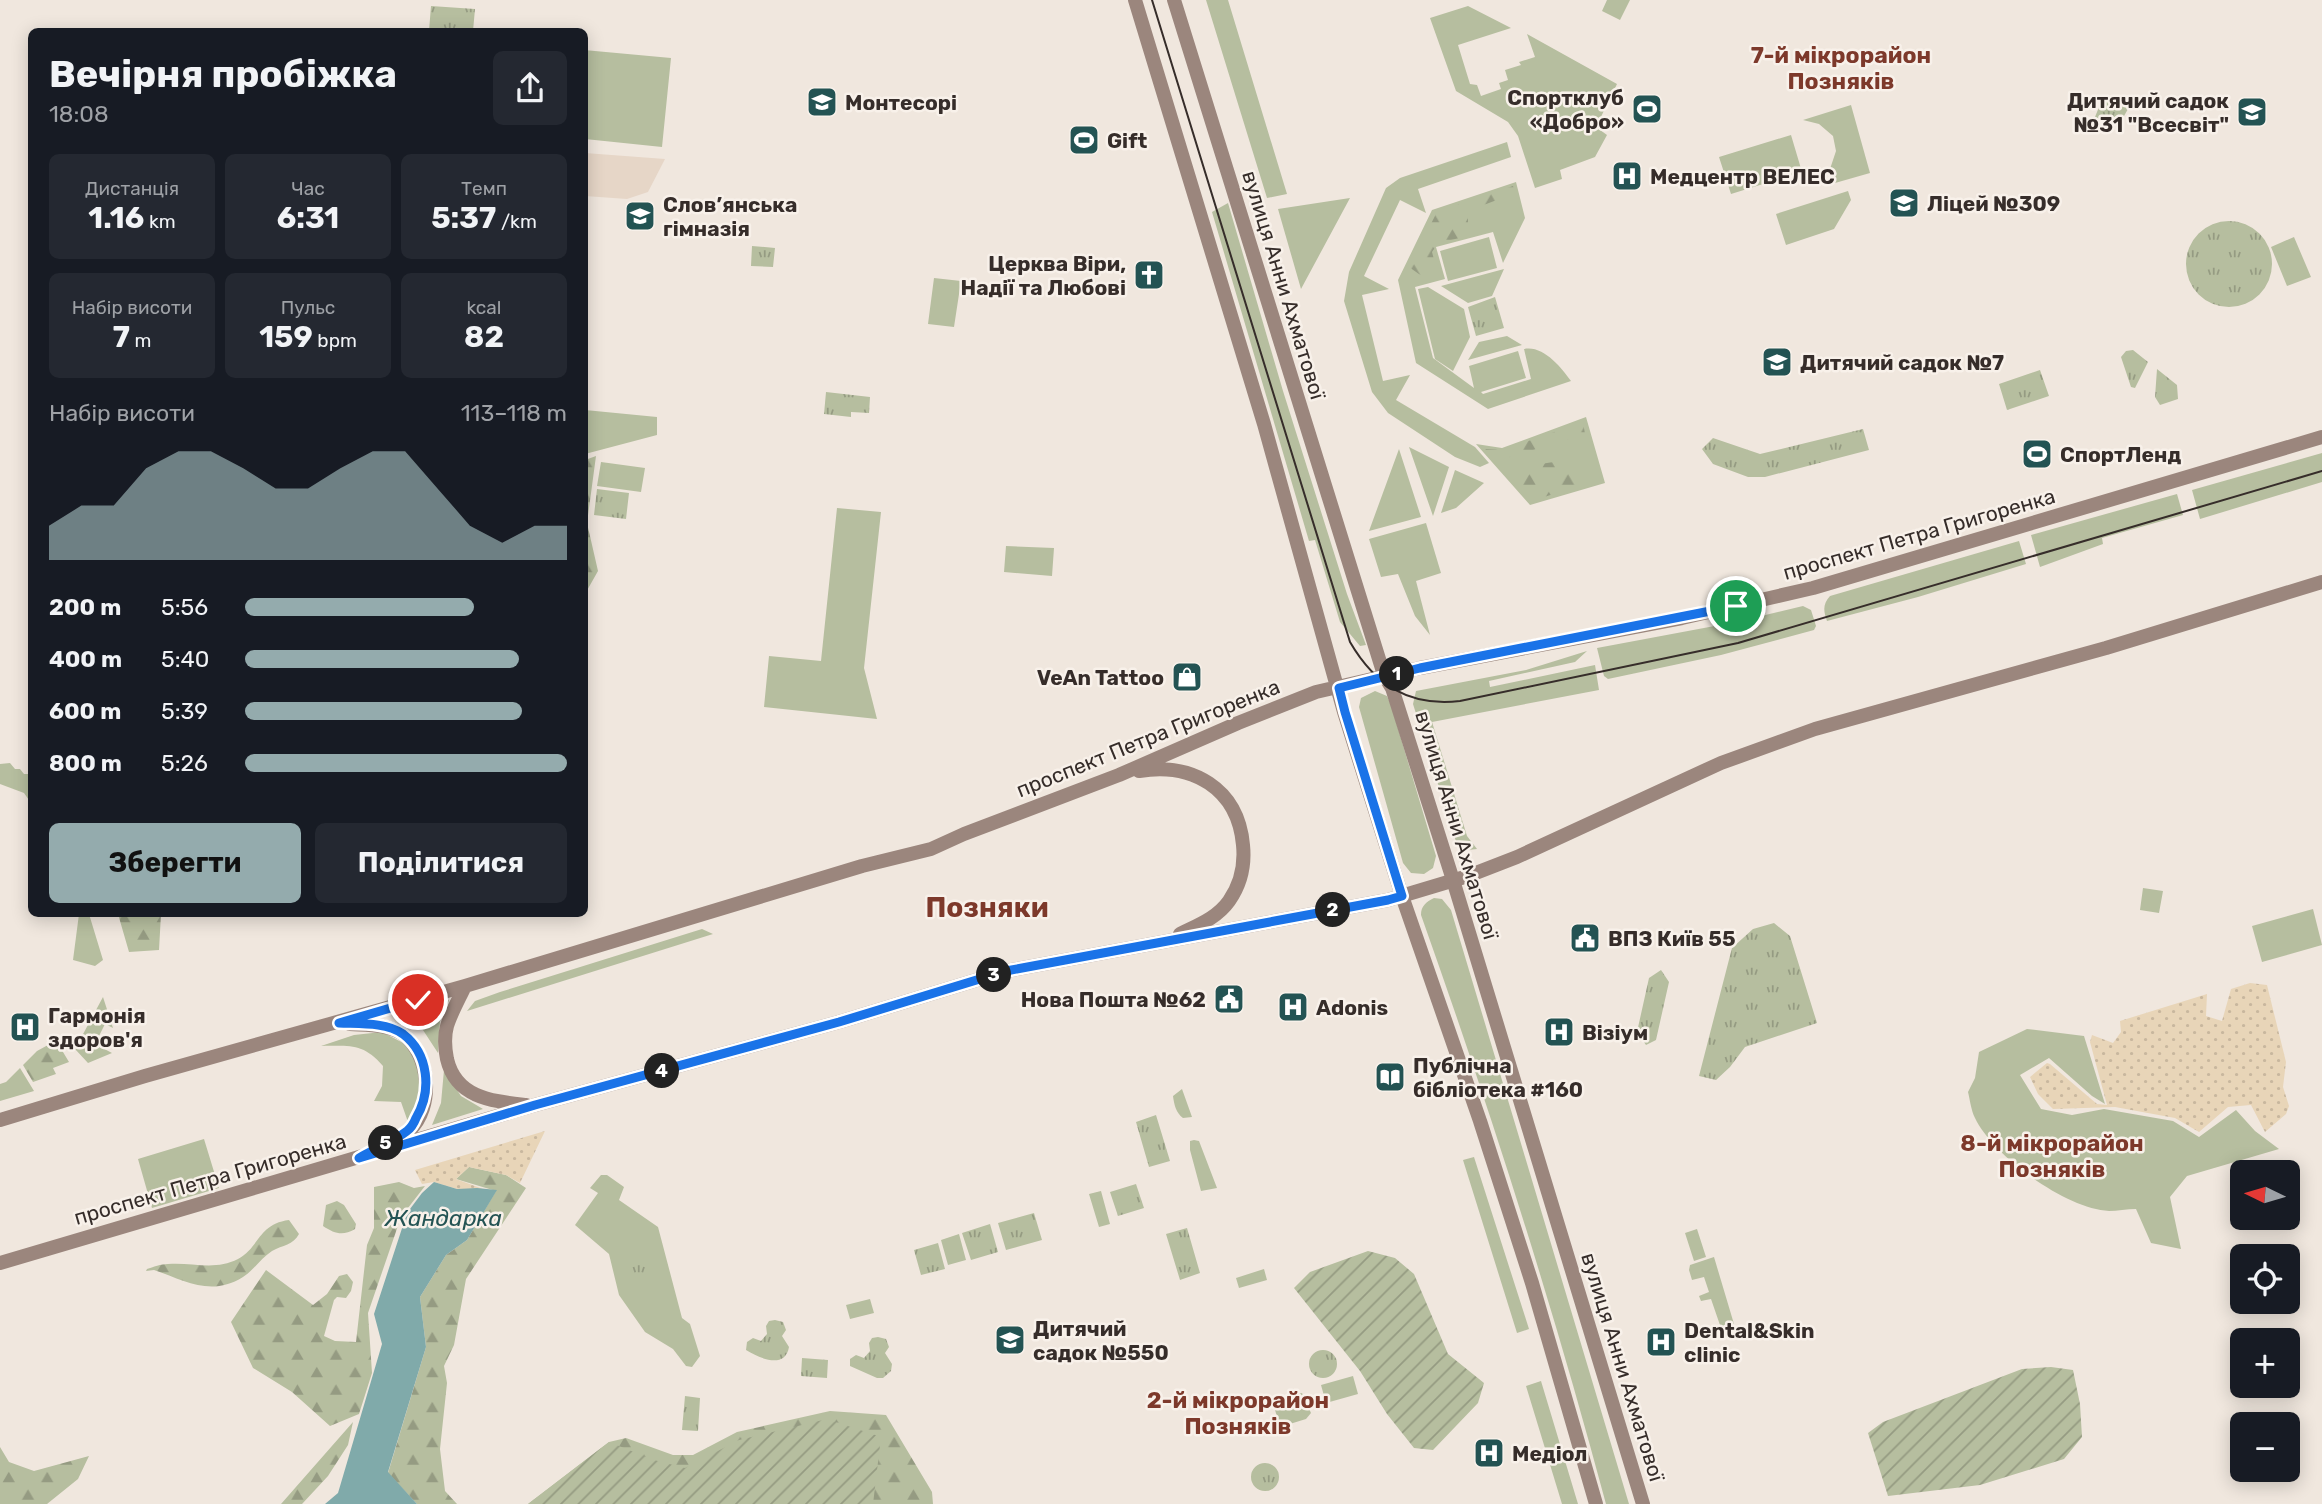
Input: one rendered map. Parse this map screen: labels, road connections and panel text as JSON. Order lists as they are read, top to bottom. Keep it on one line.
{"streets":{"main road":["вулиця Анни Ахматової","проспект Петра Григоренка"]},"crossings":[["вулиця Анни Ахматової","проспект Петра Григоренка"]],"districts":["7-й мікрорайон Позняків","Позняки","8-й мікрорайон Позняків","2-й мікрорайон Позняків"],"water":["Жандарка"],"places":{"school or university":["Монтесорі","Дитячий садок №31 \"Всесвіт\"","Ліцей №309","Слов’янська гімназія","Дитячий садок №7","Дитячий садок №550"],"sports":["Спортклуб «Добро»","Gift","СпортЛенд"],"hospital":["Медцентр ВЕЛЕС","Adonis","Гармонія здоров'я","Візіум","Dental&Skin clinic","Медіол"],"church":["Церква Віри, Надії та Любові"],"shop":["VeAn Tattoo"],"public building":["ВПЗ Київ 55","Нова Пошта №62"],"library":["Публічна бібліотека #160"]},"north":"left","page":{"heading":["Вечірня пробіжка","18:08"],"stats":[["Дистанція","1.16 km"],["Час","6:31"],["Темп","5:37 /km"],["Набір висоти","7 m"],["Пульс","159 bpm"],["kcal","82"]],"chart":["Набір висоти","113–118 m"],"list":[{"name":"200 m","note":"5:56"},{"name":"400 m","note":"5:40"},{"name":"600 m","note":"5:39"},{"name":"800 m","note":"5:26"}],"pins":["1","2","3","4","5"],"buttons":["Зберегти","Поділитися"],"map_buttons":["+","−"]}}
